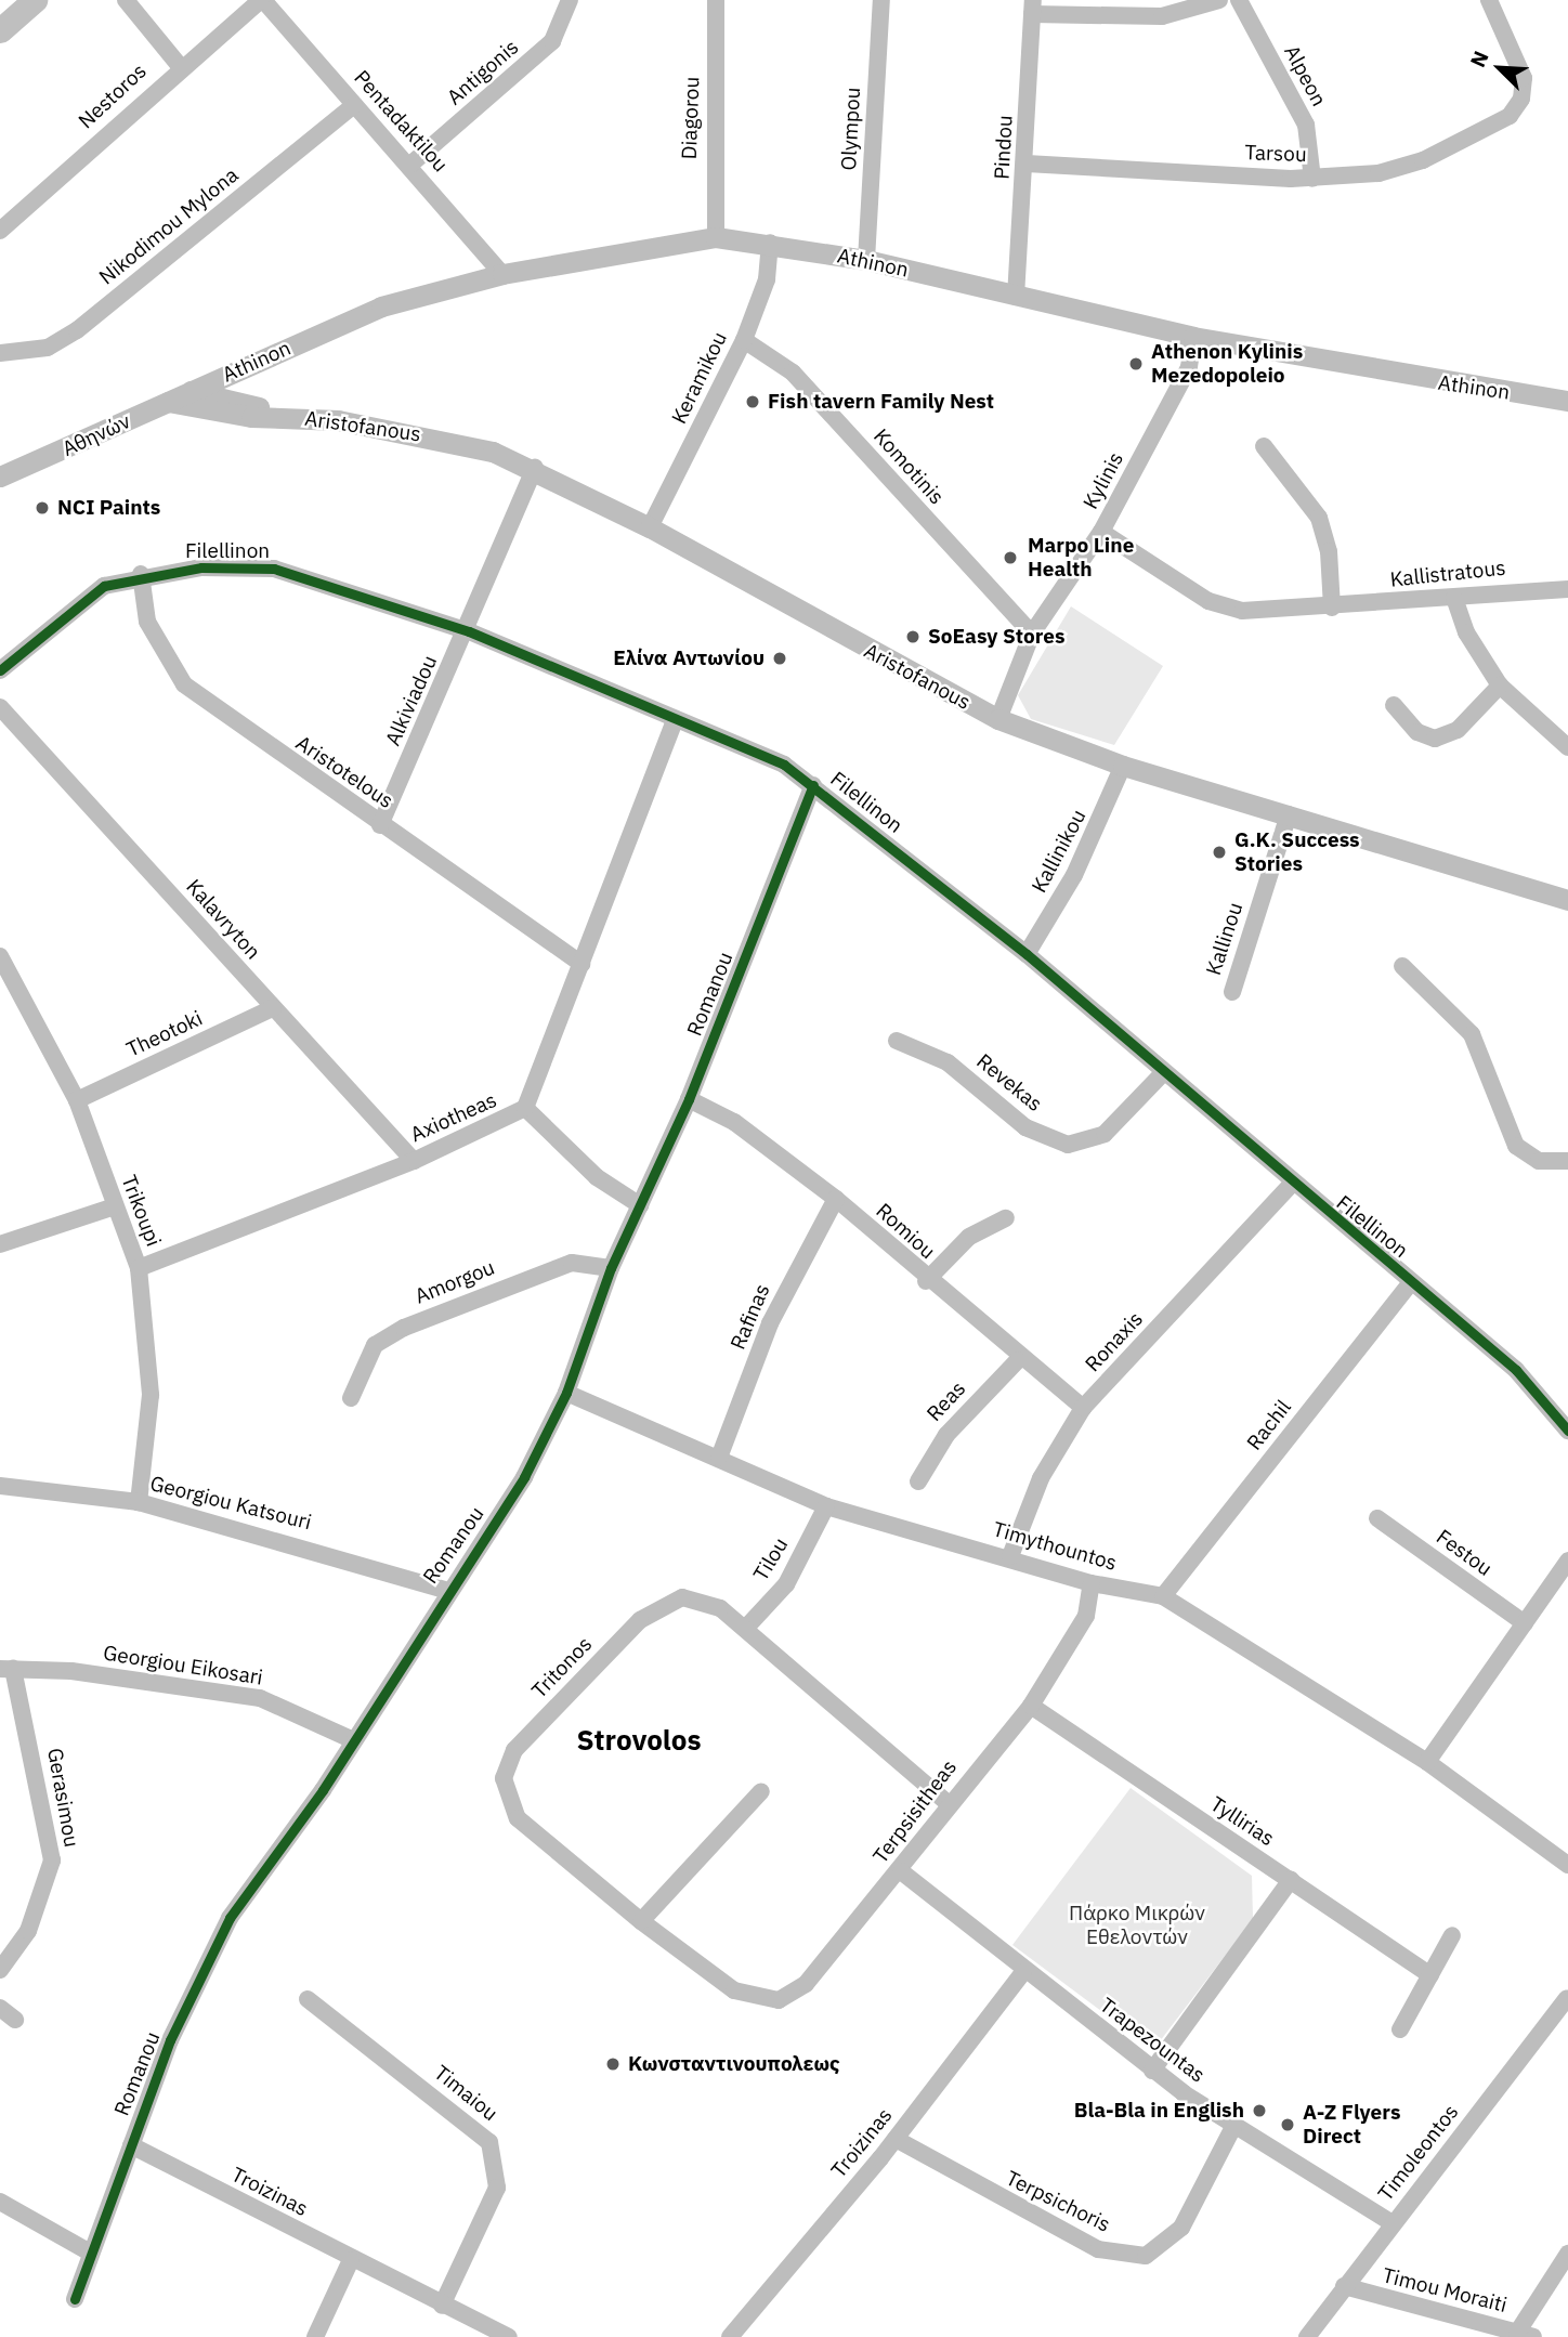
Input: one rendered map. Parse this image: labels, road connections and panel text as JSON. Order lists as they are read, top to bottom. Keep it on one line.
{"streets":{"street":["Antigonis","Alpeon","Nestoros","Diagorou","Pentadaktilou","Olympou","Pindou","Tarsou","Nikodimou Mylona","Athinon","Keramikou","Aristofanous","Αθηνών","Komotinis","Kylinis","Filellinon","Kallistratous","Alkiviadou","Aristotelous","Kallinikou","Kalavryton","Kallinou","Romanou","Theotoki","Revekas","Axiotheas","Trikoupi","Romiou","Amorgou","Rafinas","Ronaxis","Reas","Rachil","Georgiou Katsouri","Timythountos","Festou","Tilou","Georgiou Eikosari","Tritonos","Gerasimou","Terpsisitheas","Tyllirias","Trapezountas","Timaiou","Troizinas","Timoleontos","Terpsichoris","Timou Moraiti"]},"crossings":[["Antigonis","Pentadaktilou"],["Alpeon","Tarsou"],["Nestoros","Pentadaktilou"],["Diagorou","Athinon"],["Pentadaktilou","Nikodimou Mylona"],["Pentadaktilou","Athinon"],["Olympou","Athinon"],["Pindou","Tarsou"],["Pindou","Athinon"],["Athinon","Keramikou"],["Athinon","Aristofanous"],["Athinon","Αθηνών"],["Athinon","Kylinis"],["Keramikou","Aristofanous"],["Keramikou","Komotinis"],["Aristofanous","Αθηνών"],["Aristofanous","Kylinis"],["Aristofanous","Alkiviadou"],["Aristofanous","Kallinikou"],["Aristofanous","Kallinou"],["Komotinis","Kylinis"],["Kylinis","Kallistratous"],["Filellinon","Alkiviadou"],["Filellinon","Aristotelous"],["Filellinon","Kallinikou"],["Filellinon","Romanou"],["Filellinon","Revekas"],["Filellinon","Axiotheas"],["Filellinon","Ronaxis"],["Filellinon","Rachil"],["Alkiviadou","Aristotelous"],["Aristotelous","Axiotheas"],["Kalavryton","Theotoki"],["Kalavryton","Axiotheas"],["Romanou","Romiou"],["Romanou","Amorgou"],["Romanou","Georgiou Katsouri"],["Romanou","Timythountos"],["Romanou","Georgiou Eikosari"],["Romanou","Troizinas"],["Theotoki","Trikoupi"],["Axiotheas","Trikoupi"],["Trikoupi","Georgiou Katsouri"],["Romiou","Rafinas"],["Romiou","Ronaxis"],["Romiou","Reas"],["Rafinas","Timythountos"],["Ronaxis","Timythountos"],["Rachil","Timythountos"],["Timythountos","Tilou"],["Timythountos","Terpsisitheas"],["Tilou","Tritonos"],["Georgiou Eikosari","Gerasimou"],["Tritonos","Terpsisitheas"],["Terpsisitheas","Tyllirias"],["Terpsisitheas","Trapezountas"],["Trapezountas","Troizinas"],["Trapezountas","Timoleontos"],["Trapezountas","Terpsichoris"],["Timaiou","Troizinas"],["Troizinas","Terpsichoris"],["Timoleontos","Timou Moraiti"]],"districts":["Strovolos"],"parks":["Πάρκο Μικρών Εθελοντών"],"places":["Athenon Kylinis Mezedopoleio","Fish tavern Family Nest","NCI Paints","Marpo Line Health","SoEasy Stores","Ελίνα Αντωνίου","G.K. Success Stories","Κωνσταντινουπολεως","Bla-Bla in English","A-Z Flyers Direct"],"north":"top left"}
